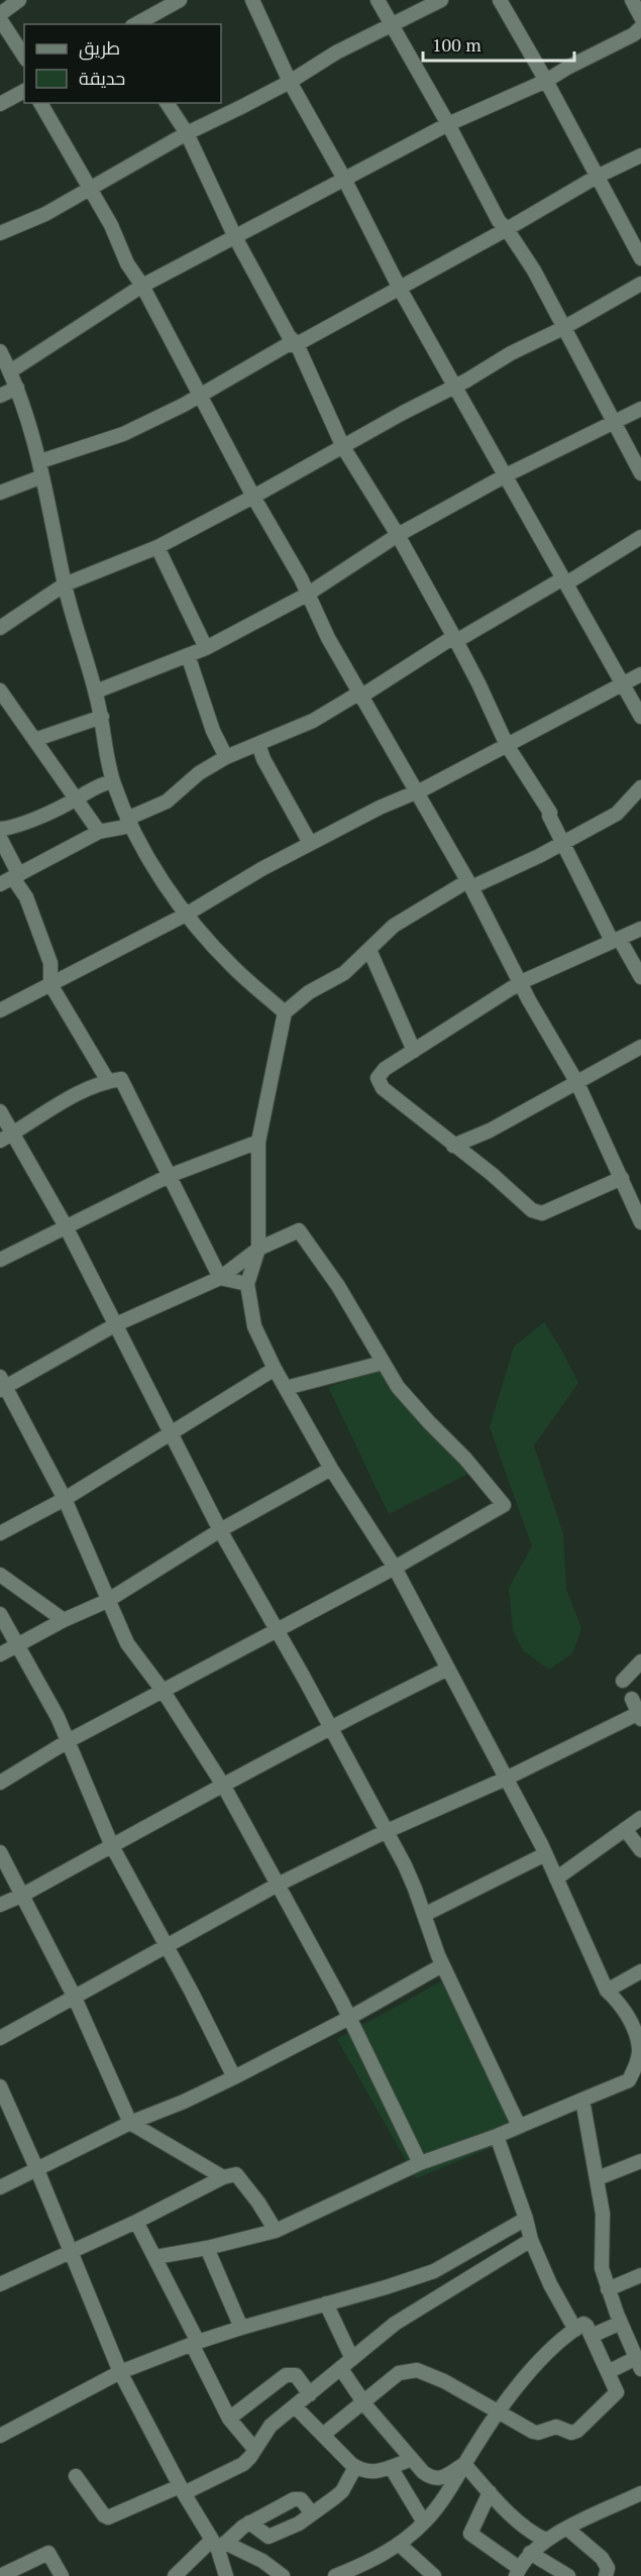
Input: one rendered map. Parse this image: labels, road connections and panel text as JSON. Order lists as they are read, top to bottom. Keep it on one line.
{"legend":["طريق","حديقة"],"scale_bar":"100 m"}
